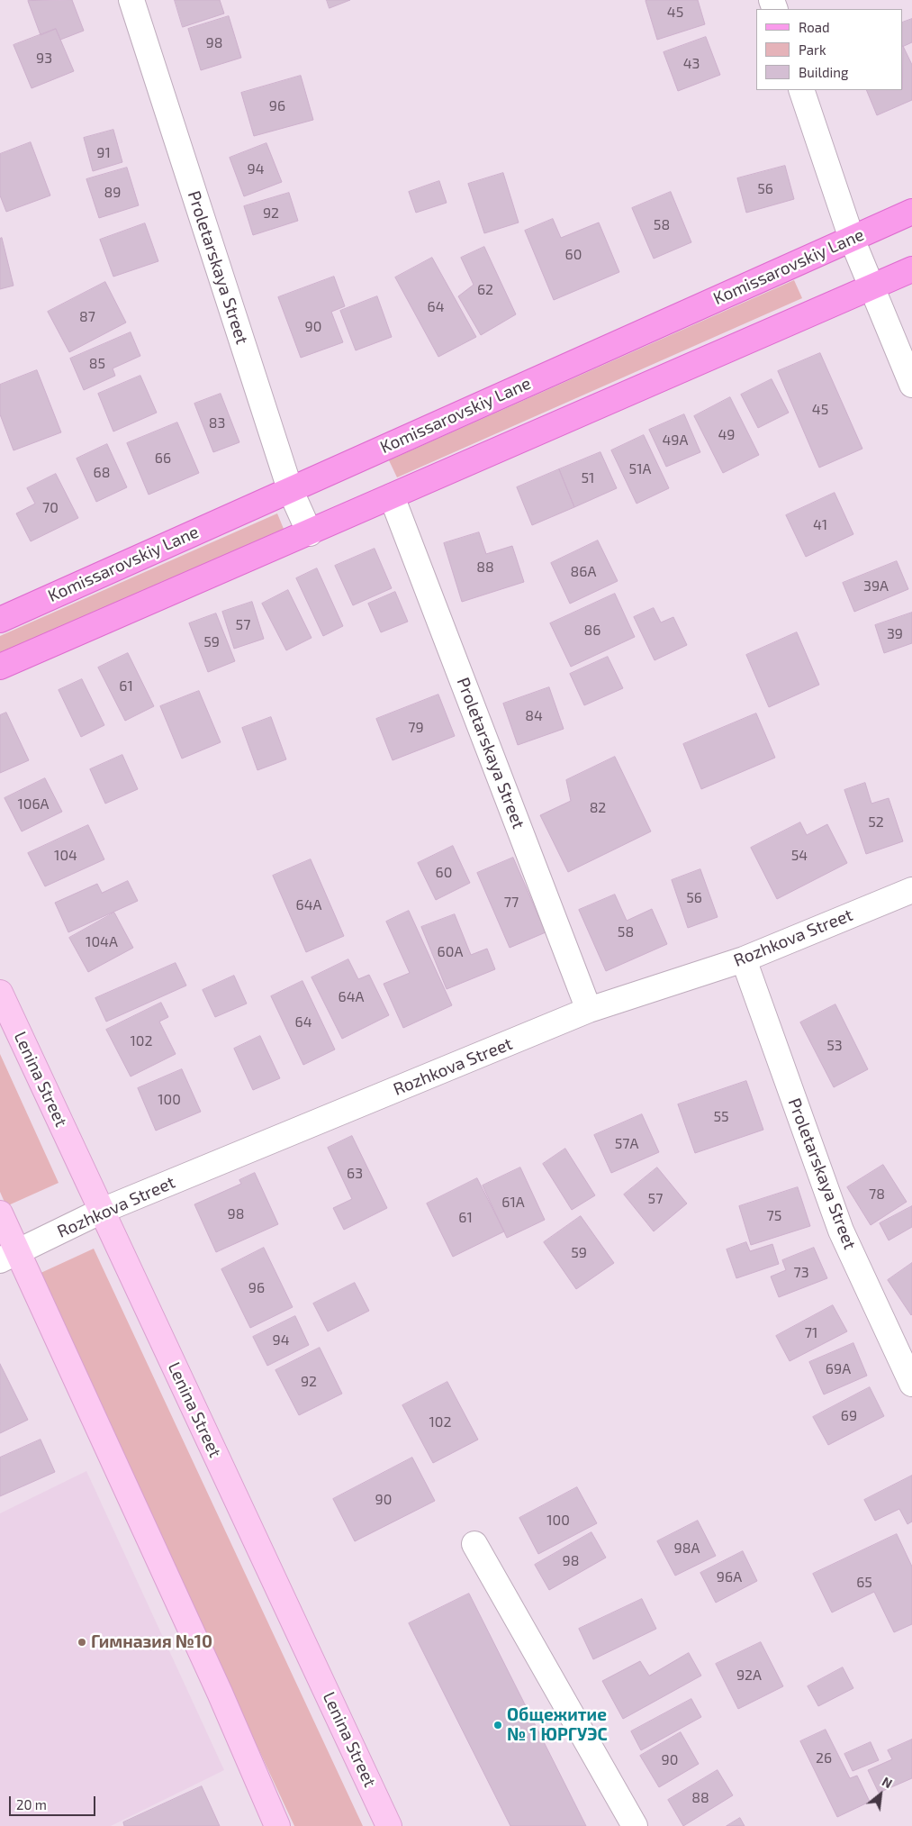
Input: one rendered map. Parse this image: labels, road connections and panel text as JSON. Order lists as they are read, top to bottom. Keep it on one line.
{"streets":{"main road":["Komissarovskiy Lane","Lenina Street"],"street":["Proletarskaya Street","Rozhkova Street"]},"crossings":[["Komissarovskiy Lane","Proletarskaya Street"],["Proletarskaya Street","Rozhkova Street"],["Rozhkova Street","Lenina Street"]],"places":["Гимназия №10","Общежитие № 1 ЮРГУЭС"],"house_numbers":["45","98","93","43","96","91","94","56","89","92","58","60","62","64","87","90","85","45","83","49","49А","66","51А","68","51","70","41","88","86А","39А","57","86","39","59","61","84","79","106А","82","52","104","54","60","56","77","64А","58","104А","60А","64А","64","102","53","100","55","57А","63","78","57","61А","98","75","61","59","73","96","71","94","69А","92","69","102","90","100","98А","98","96А","65","92А","26","90","88"],"legend":["Road","Park","Building"],"scale_bar":"20 m","north":"top right"}
